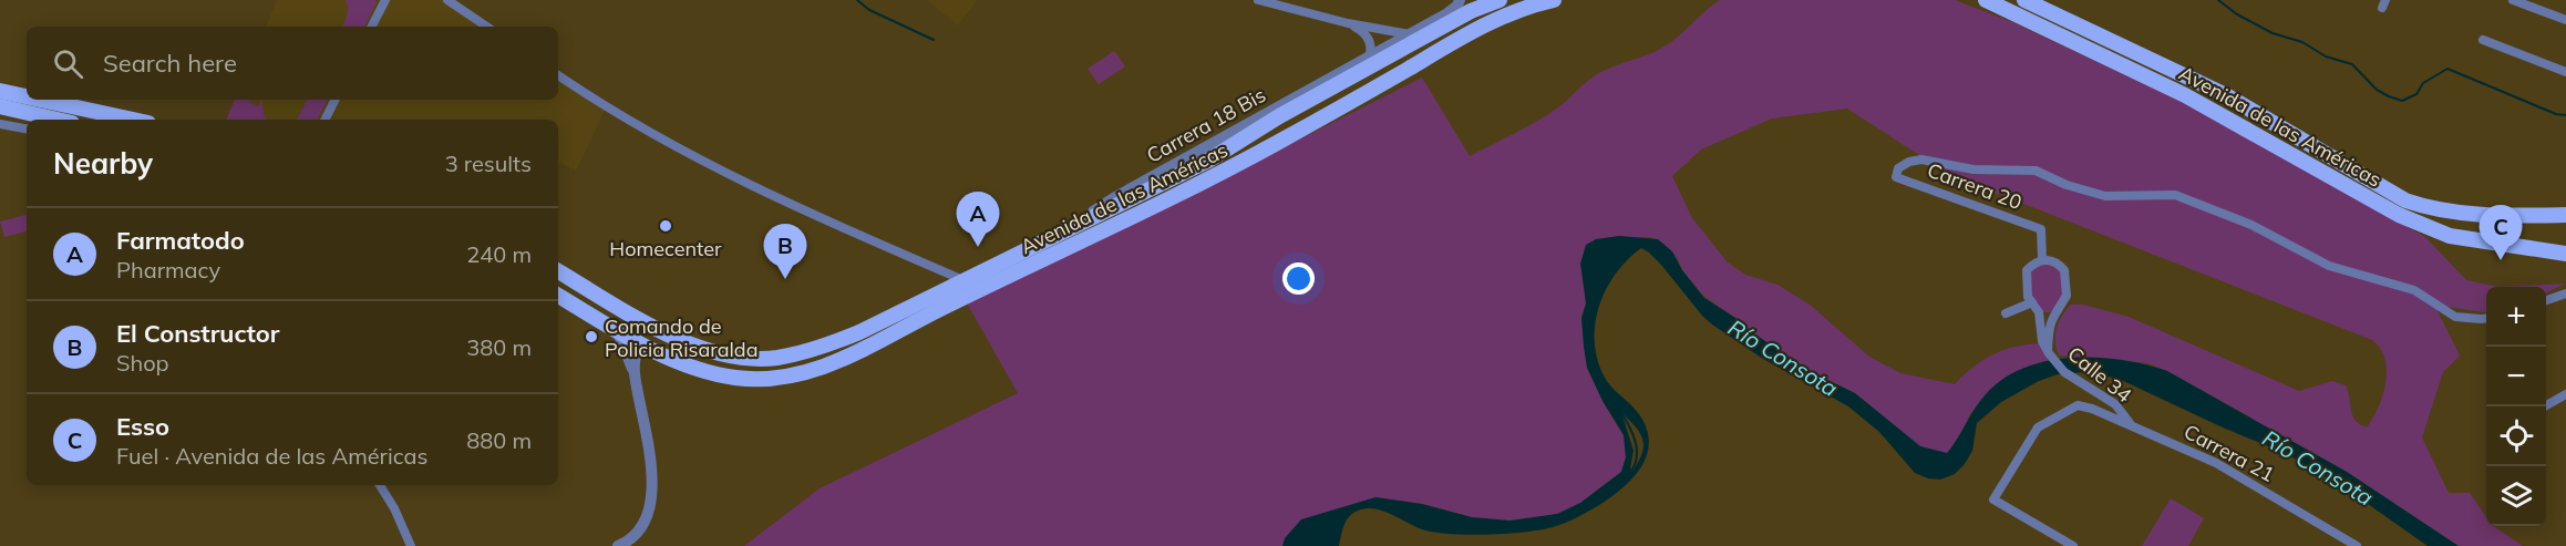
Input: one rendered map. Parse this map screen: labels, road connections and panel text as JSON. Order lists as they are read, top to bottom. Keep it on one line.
{"streets":{"main road":["Avenida de las Américas"],"street":["Carrera 18 Bis","Carrera 20","Calle 34","Carrera 21"]},"crossings":[["Carrera 18 Bis","Avenida de las Américas"],["Carrera 20","Calle 34"],["Calle 34","Carrera 21"]],"water":["Río Consota"],"places":["Homecenter","Comando de Policia Risaralda"],"page":{"search":"Search here","heading":["Nearby","3 results"],"pins":["A","C","B"],"list":[{"mark":"A","name":"Farmatodo","note":"Pharmacy","value":"240 m"},{"mark":"B","name":"El Constructor","note":"Shop","value":"380 m"},{"mark":"C","name":"Esso","note":"Fuel · Avenida de las Américas","value":"880 m"}],"map_buttons":["+","−"]}}
